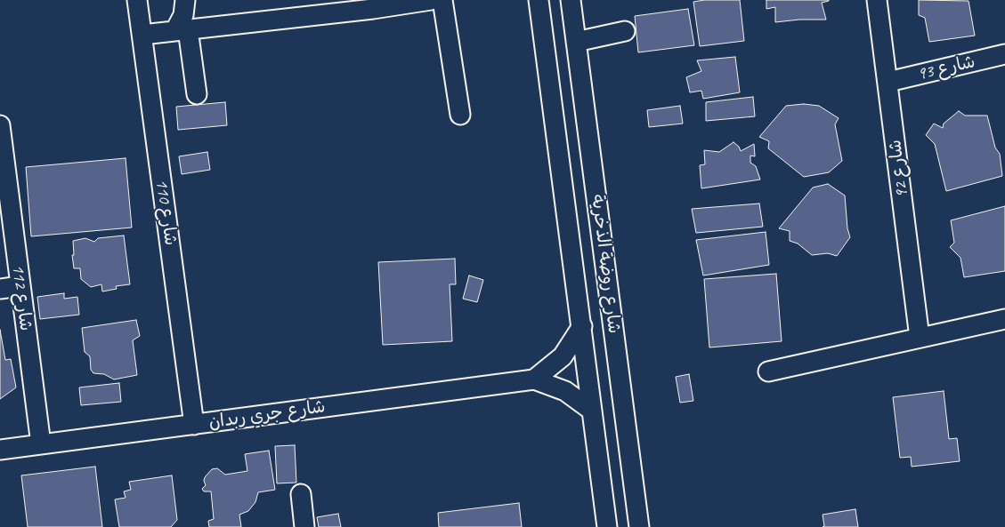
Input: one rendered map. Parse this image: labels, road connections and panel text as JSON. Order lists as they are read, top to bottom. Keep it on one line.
{"streets":{"street":["شارع 93","شارع 92","شارع 110","شارع روضة الذخرية","شارع 112","شارع جري ربدان"]},"crossings":[["شارع 93","شارع 92"],["شارع 110","شارع جري ربدان"],["شارع روضة الذخرية","شارع جري ربدان"],["شارع 112","شارع جري ربدان"]]}
